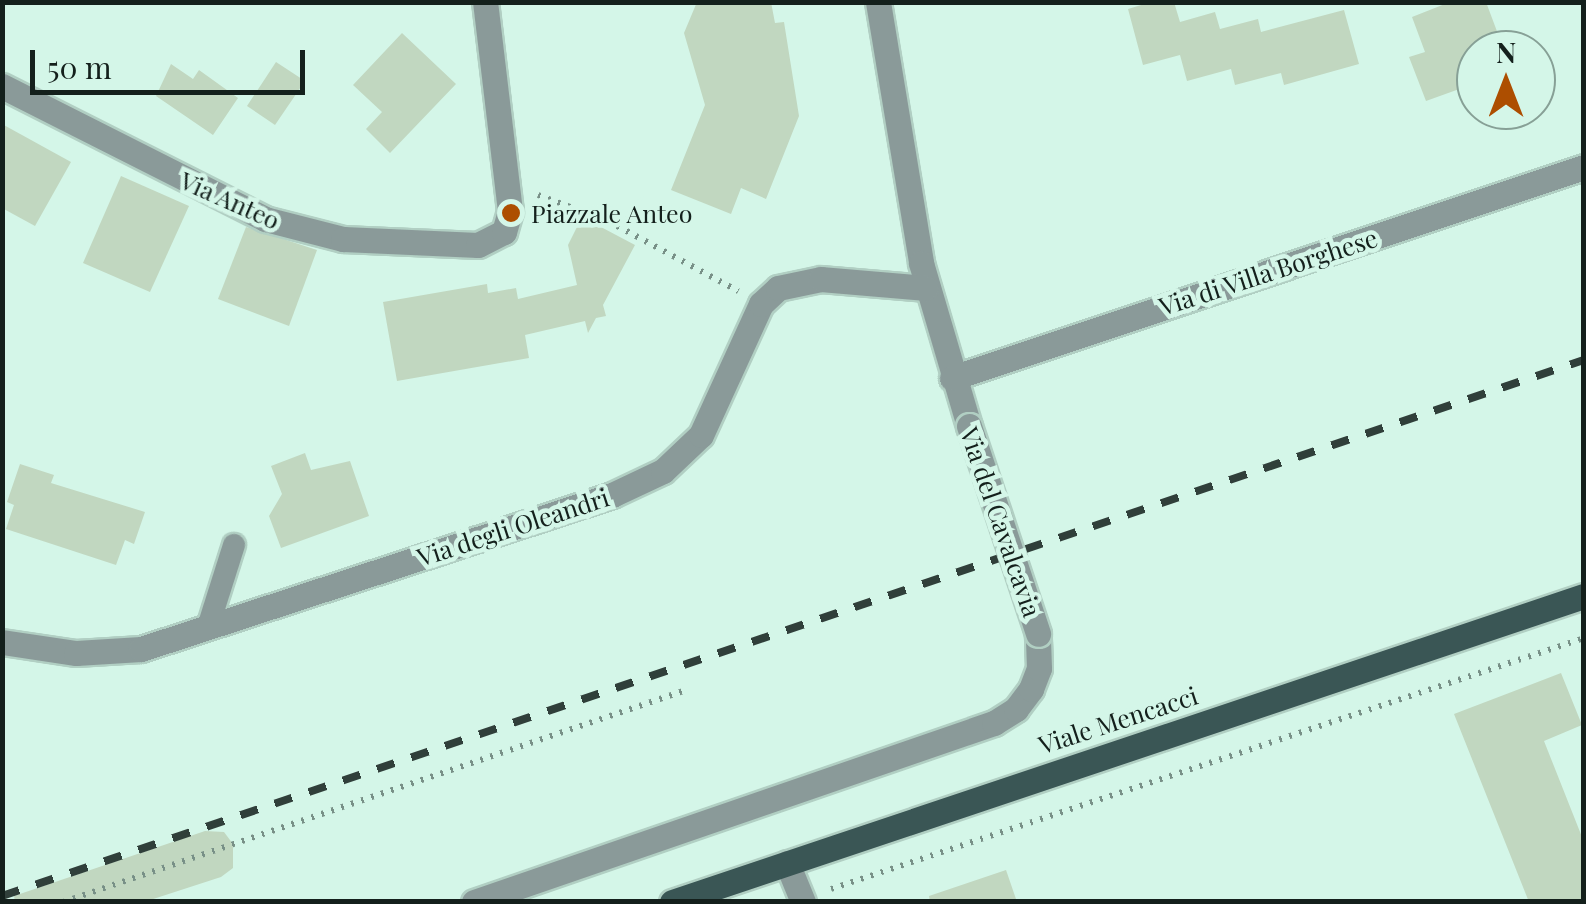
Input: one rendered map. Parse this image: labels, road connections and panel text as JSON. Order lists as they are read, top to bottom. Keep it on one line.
{"streets":{"main road":["Viale Mencacci"],"street":["Via Anteo","Via di Villa Borghese","Via del Cavalcavia","Via degli Oleandri"]},"crossings":[["Via di Villa Borghese","Via del Cavalcavia"]],"places":["Piazzale Anteo"],"scale_bar":"50 m","north":"top"}
